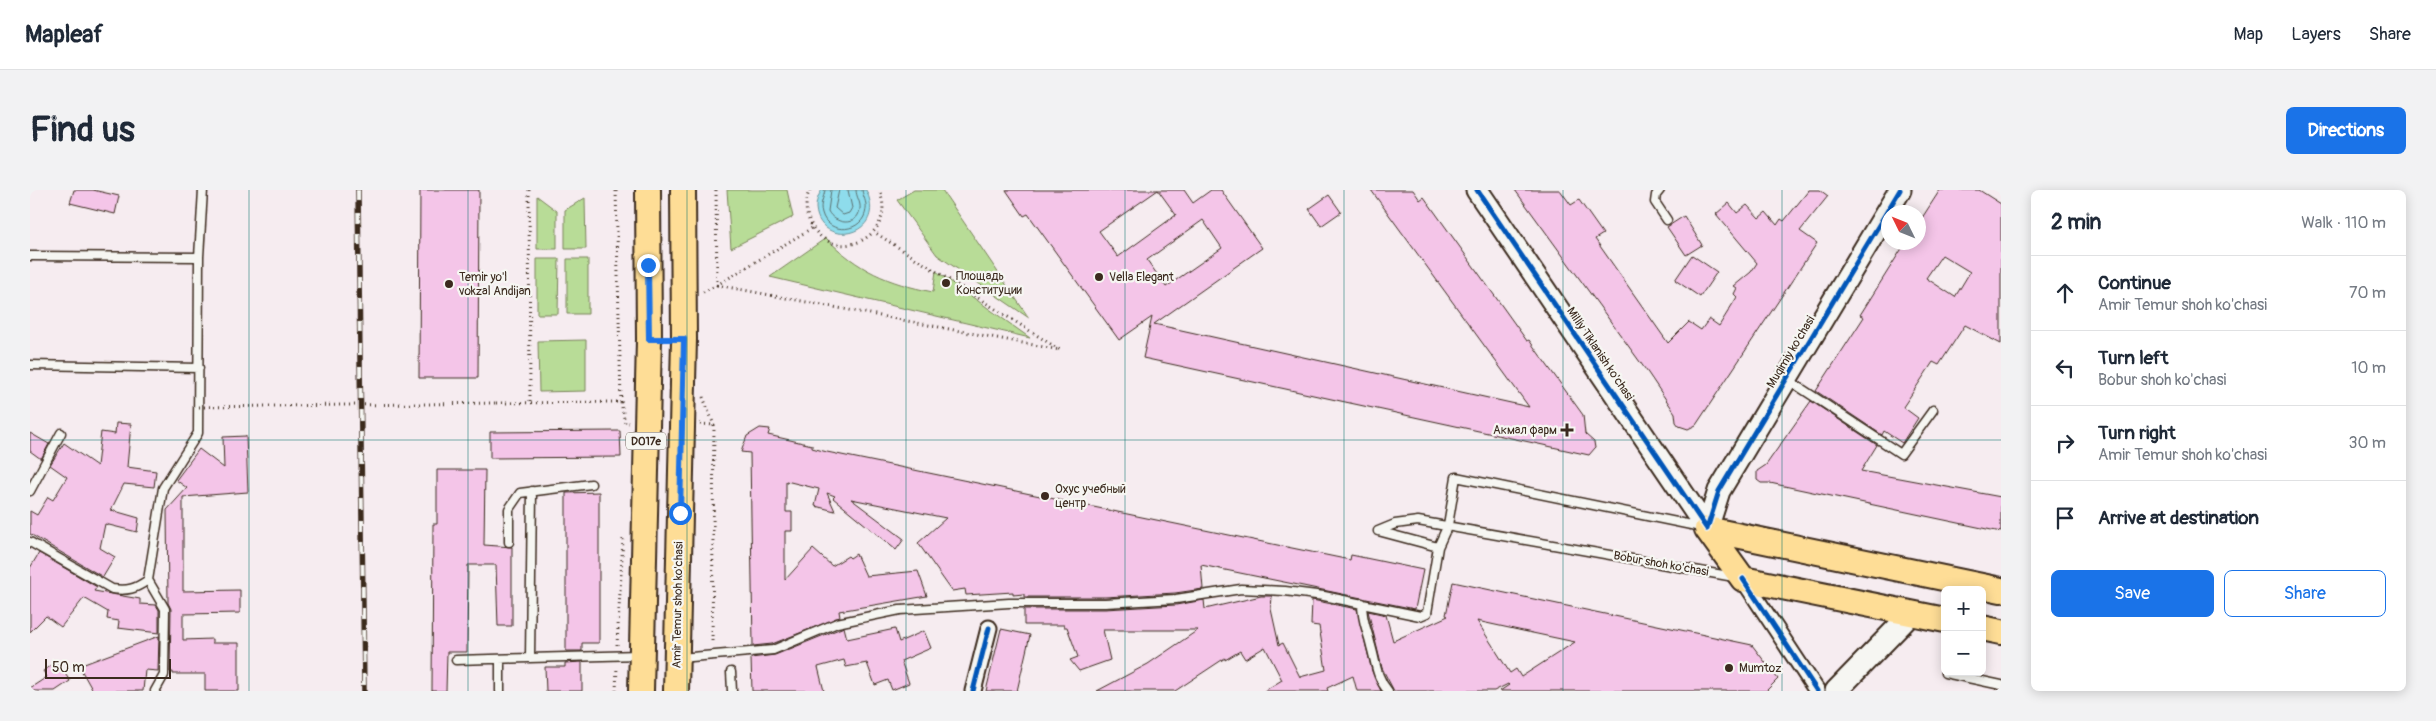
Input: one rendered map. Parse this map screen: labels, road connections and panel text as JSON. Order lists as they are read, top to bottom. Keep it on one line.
{"streets":{"main road":["D017e","Bobur shoh ko'chasi","Amir Temur shoh ko'chasi"],"street":["Muqimiy ko'chasi","Milliy Tiklanish ko'chasi"]},"crossings":[["Muqimiy ko'chasi","Milliy Tiklanish ko'chasi"]],"places":{"other":["Vella Elegant","Площадь Конституции","Temir yo'l vokzal Andijan","Охус учебный центр","Mumtoz"],"health":["Акмал фарм"]},"scale_bar":"50 m","north":"top left","page":{"header":"Mapleaf","nav":["Map","Layers","Share"],"buttons":["Directions",["Save","Share"]],"title":"Find us","heading":["2 min","Walk · 110 m"],"list":[["Continue","Amir Temur shoh ko'chasi","70 m"],["Turn left","Bobur shoh ko'chasi","10 m"],["Turn right","Amir Temur shoh ko'chasi","30 m"],"Arrive at destination"],"map_buttons":["+","−"],"scale":"50 m"}}
